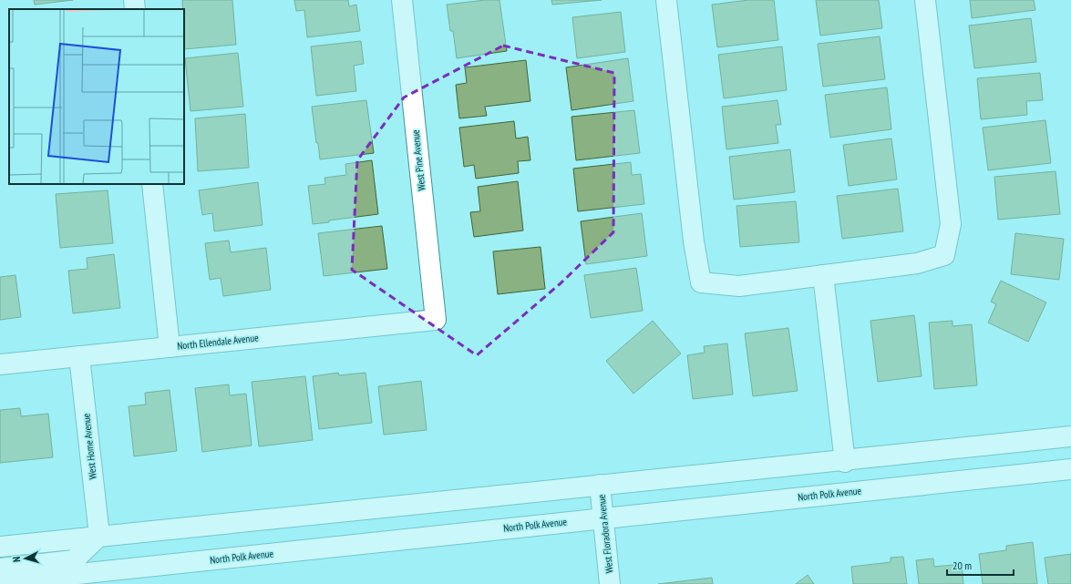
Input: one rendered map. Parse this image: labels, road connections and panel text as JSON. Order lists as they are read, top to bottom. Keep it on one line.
{"streets":{"main road":["West Pine Avenue","North Ellendale Avenue","West Home Avenue","North Polk Avenue","West Floradora Avenue"]},"crossings":[["West Pine Avenue","North Ellendale Avenue"],["North Ellendale Avenue","West Home Avenue"],["North Polk Avenue","West Floradora Avenue"]],"scale_bar":"20 m","north":"left"}
